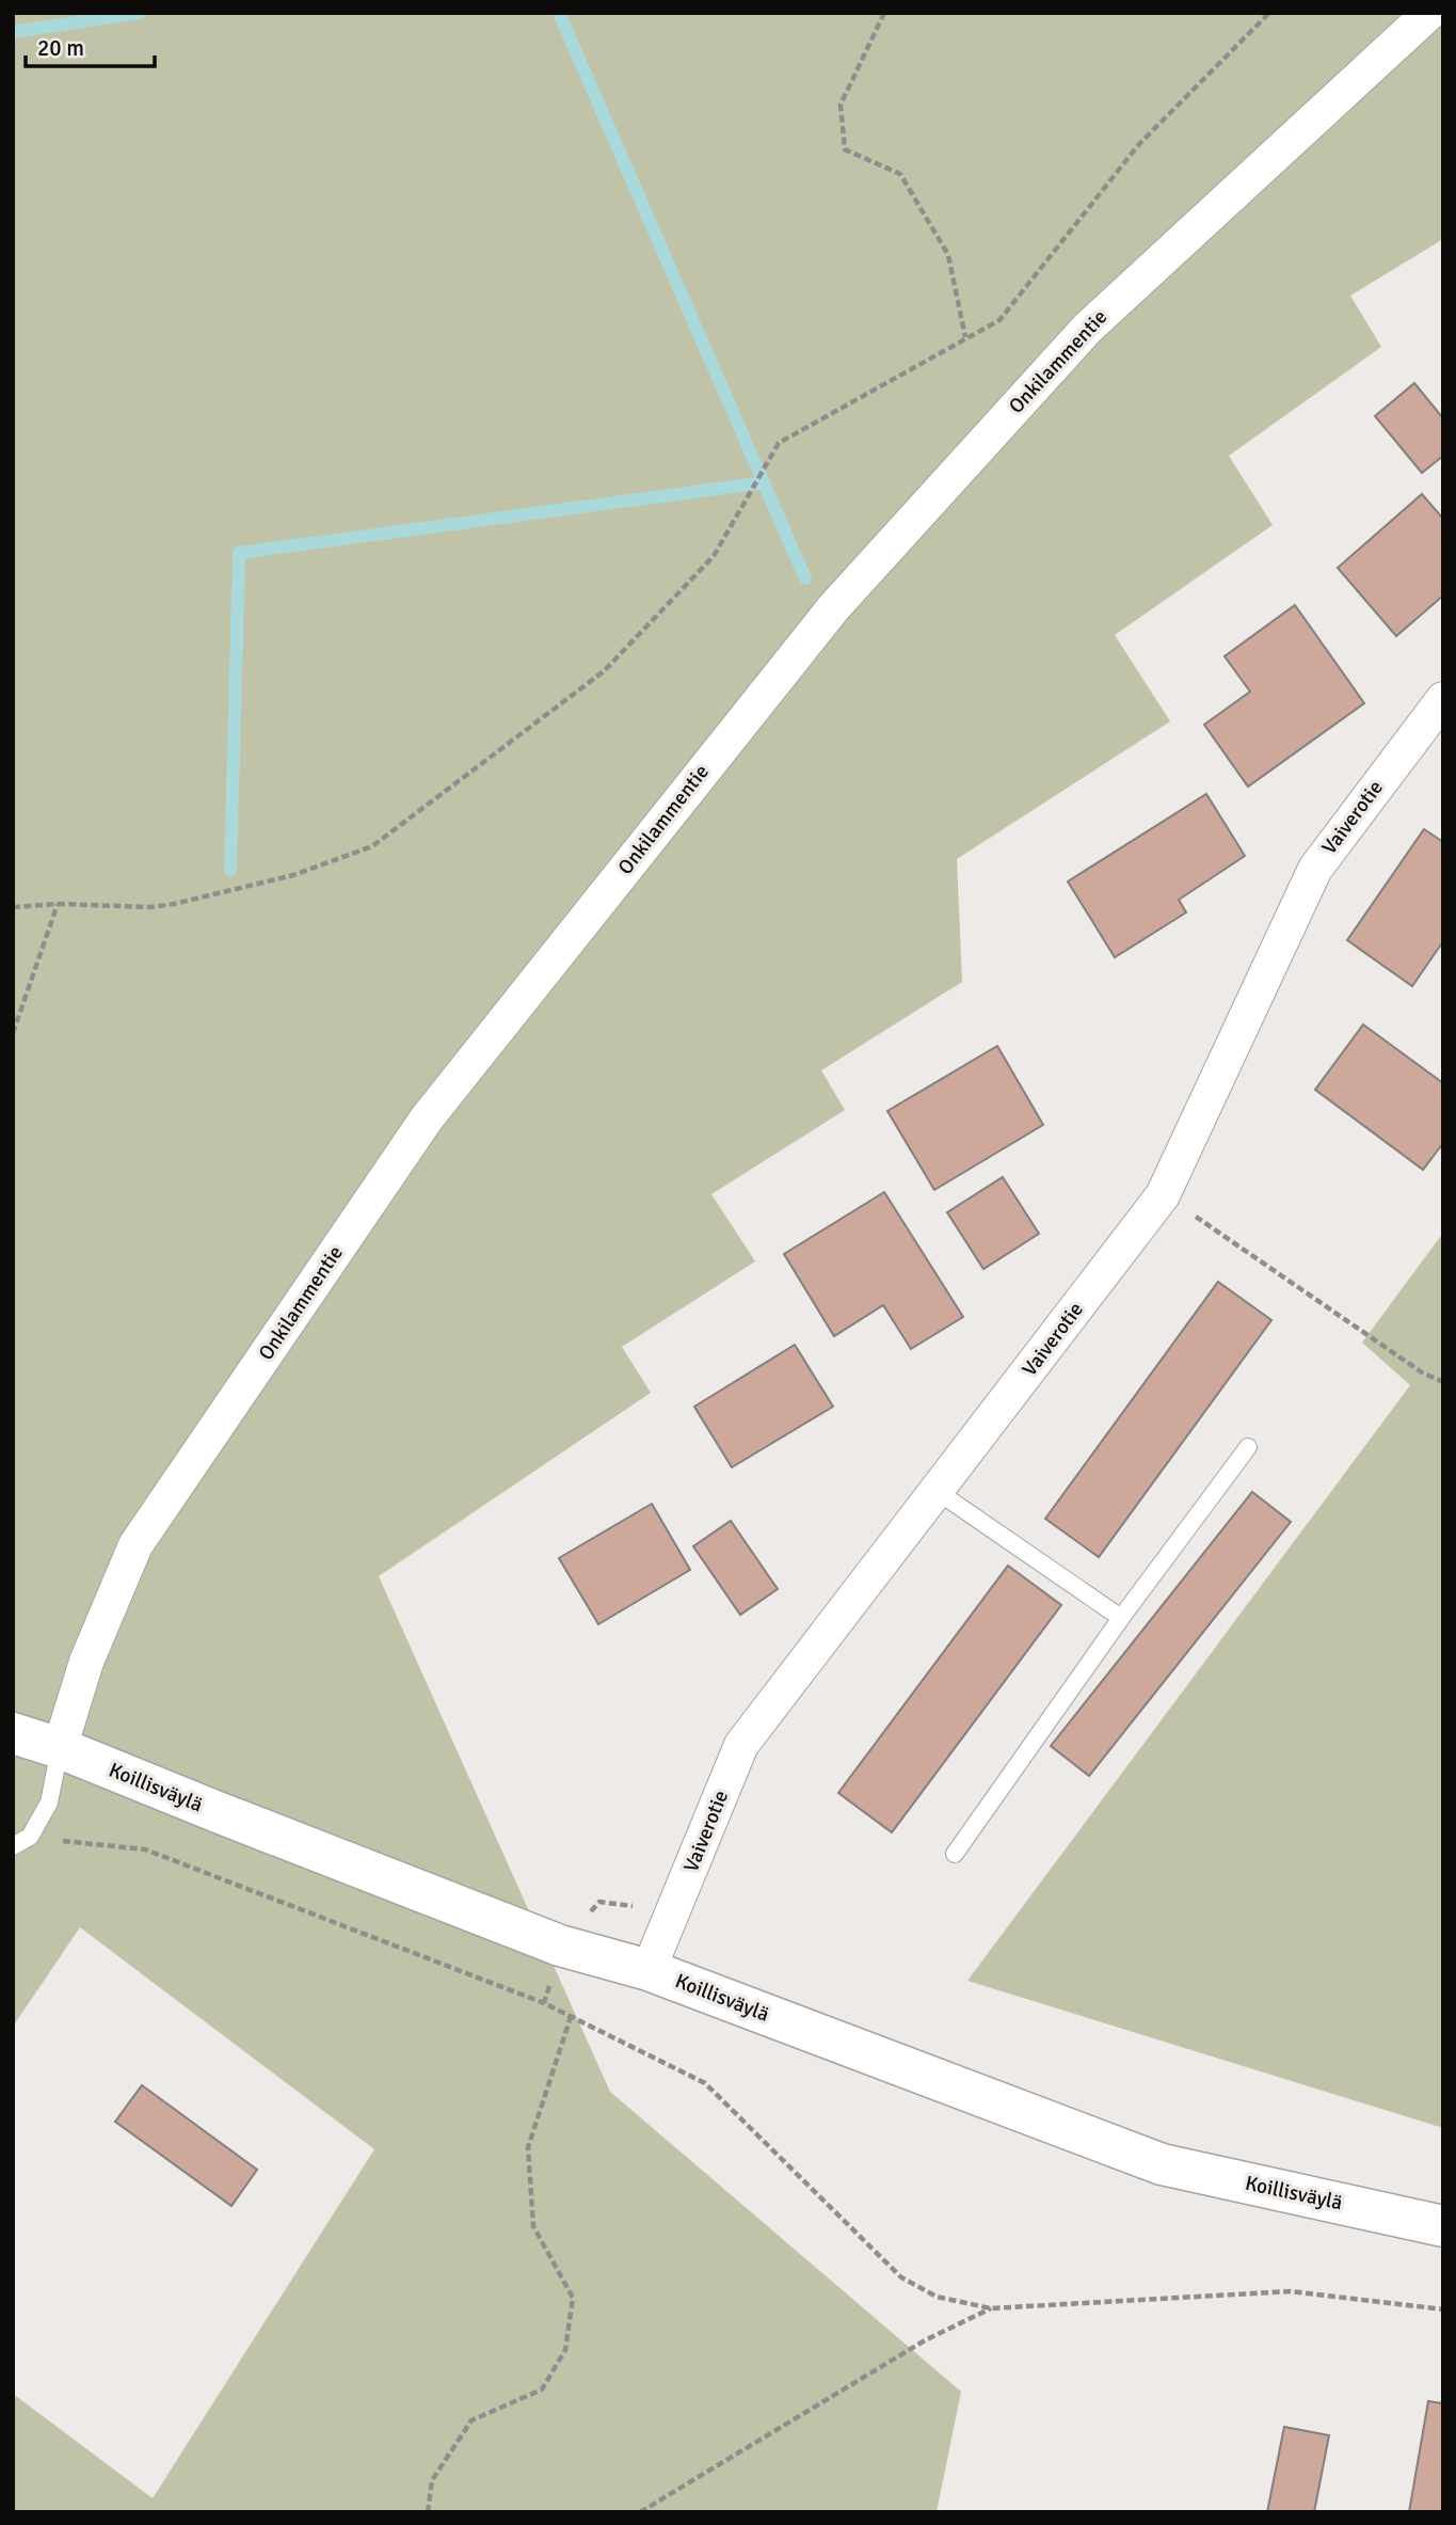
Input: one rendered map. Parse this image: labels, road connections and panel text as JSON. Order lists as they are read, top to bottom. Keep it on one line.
{"streets":{"street":["Onkilammentie","Vaiverotie","Koillisväylä"]},"crossings":[["Onkilammentie","Koillisväylä"],["Vaiverotie","Koillisväylä"]],"scale_bar":"20 m"}
